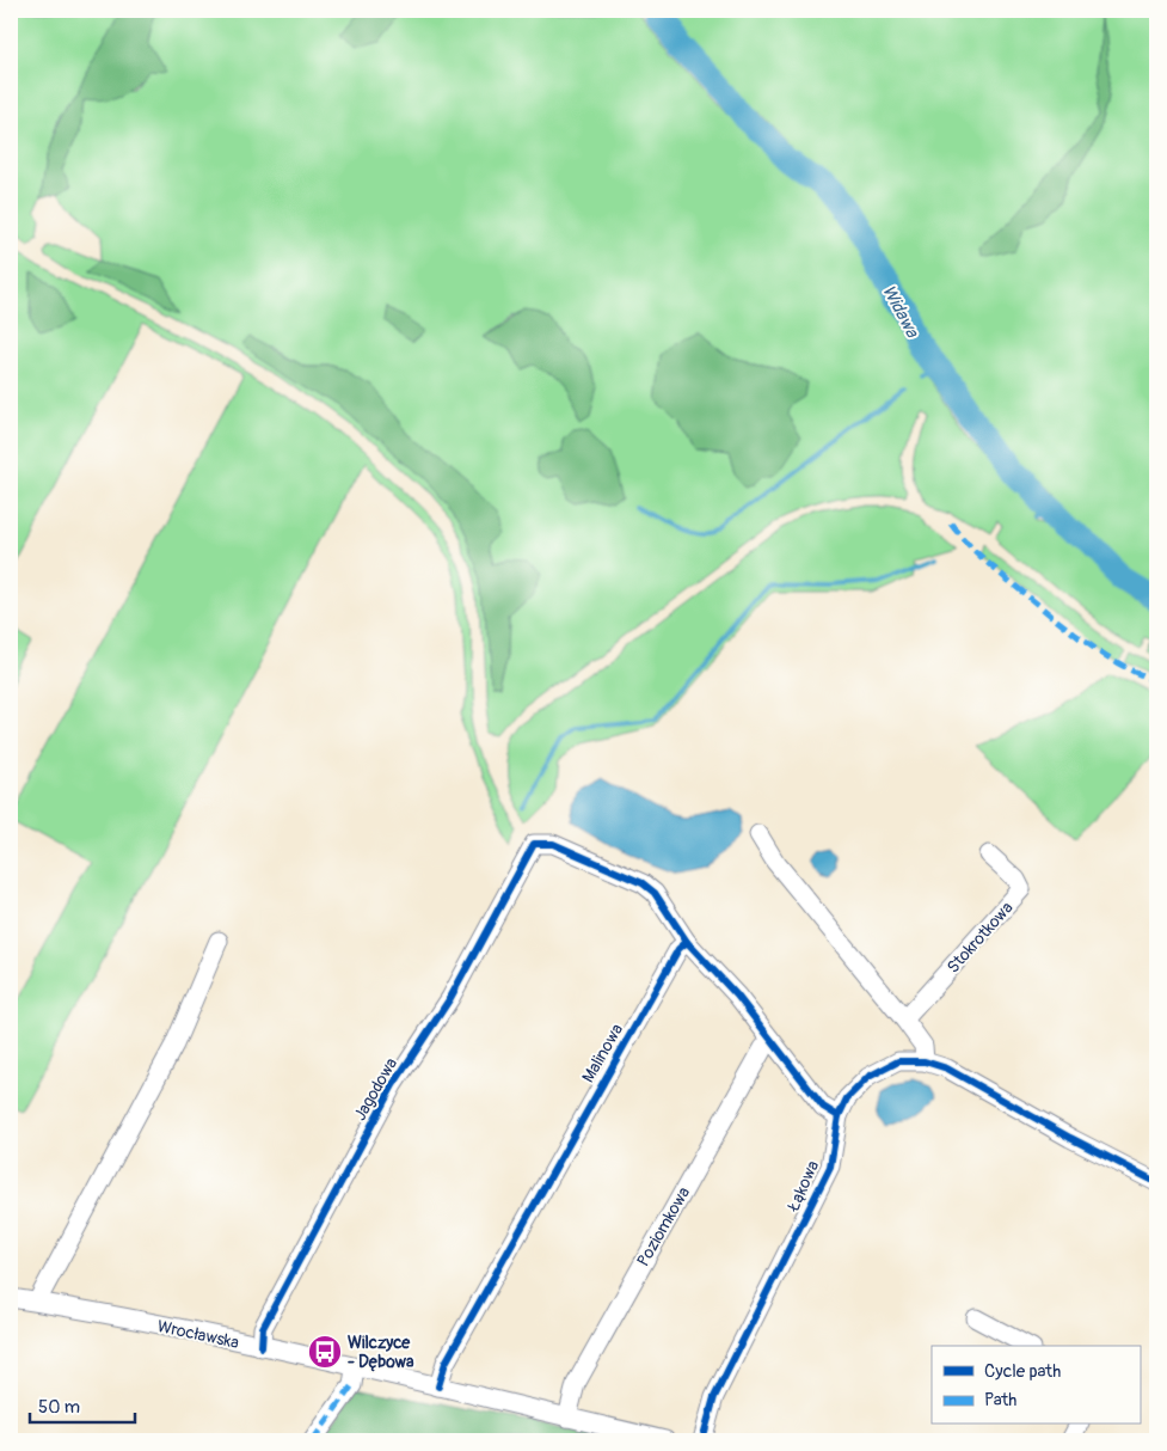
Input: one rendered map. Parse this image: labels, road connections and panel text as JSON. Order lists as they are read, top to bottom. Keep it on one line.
{"streets":{"street":["Stokrotkowa","Malinowa","Jagodowa","Łąkowa","Poziomkowa","Wrocławska"]},"crossings":[["Malinowa","Jagodowa"],["Malinowa","Wrocławska"],["Jagodowa","Wrocławska"],["Poziomkowa","Wrocławska"]],"water":["Widawa"],"places":{"bus stop":["Wilczyce - Dębowa"]},"legend":["Cycle path","Path"],"scale_bar":"50 m"}
